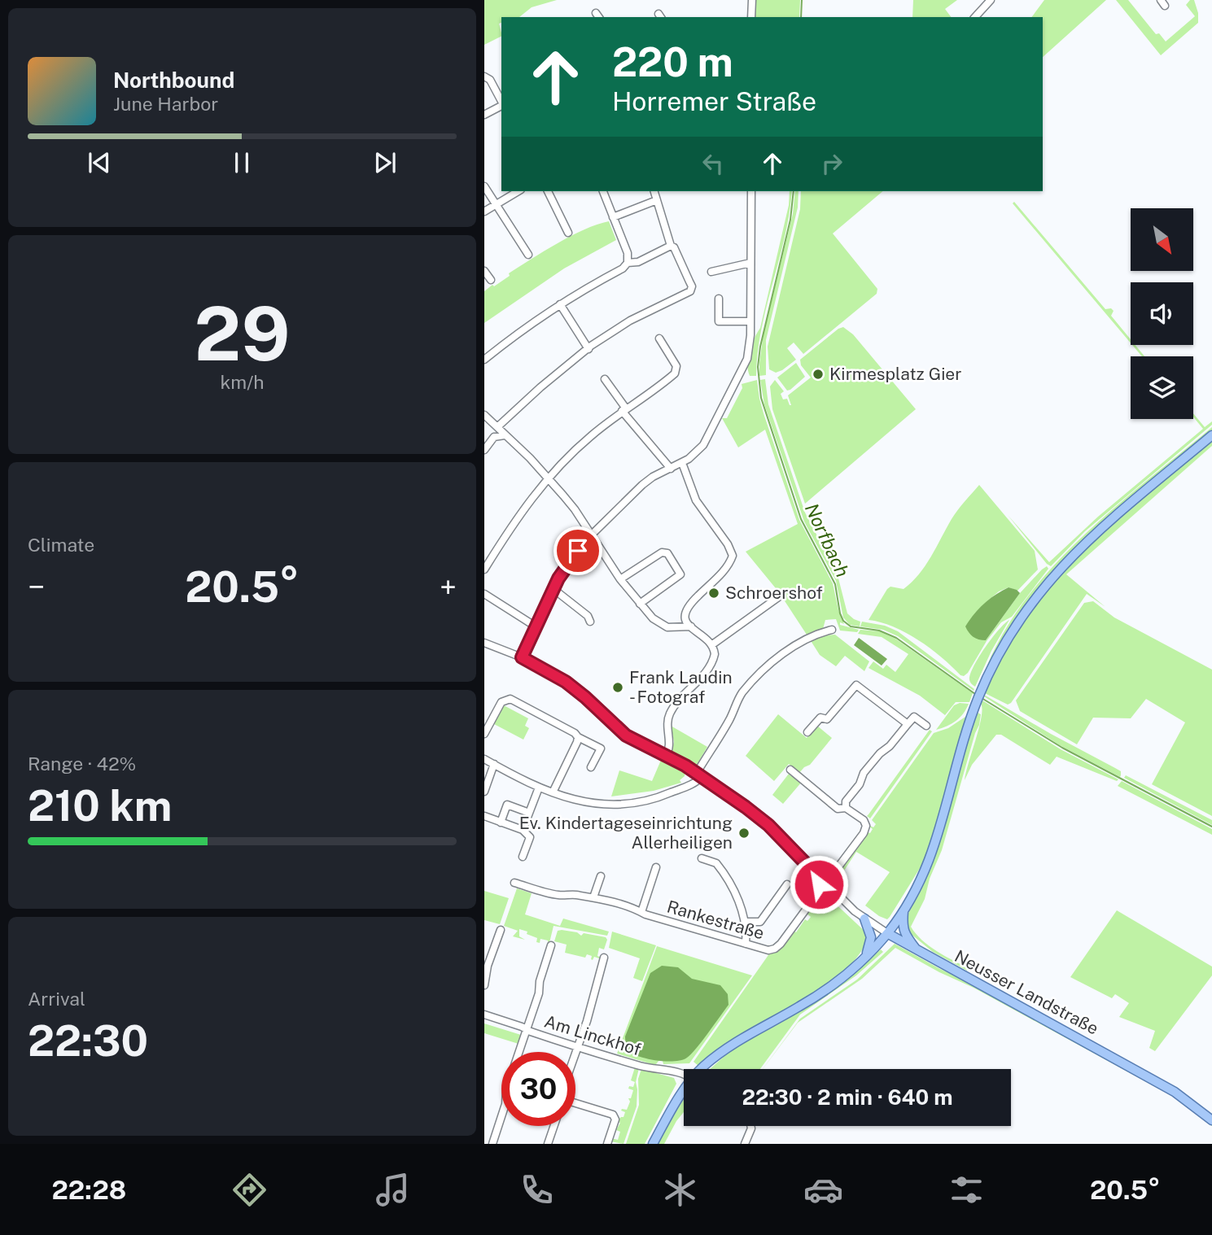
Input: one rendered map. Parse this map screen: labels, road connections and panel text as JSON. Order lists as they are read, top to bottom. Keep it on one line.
{"streets":{"main road":["Neusser Landstraße"],"street":["Rankestraße","Am Linckhof"]},"crossings":[["Rankestraße","Neusser Landstraße"]],"water":["Norfbach"],"places":["Kirmesplatz Gier","Schroershof","Frank Laudin - Fotograf","Ev. Kindertageseinrichtung Allerheiligen"],"north":"bottom right","page":{"turn":["220 m","Horremer Straße"],"song":["Northbound","June Harbor"],"tile":[["29","km/h"],"Climate",["Range · 42%","210 km"],["Arrival","22:30"]],"heat":["−","20.5°","+"],"limit":"30","trip":"22:30 · 2 min · 640 m","tabs":["22:28","20.5°"]}}
